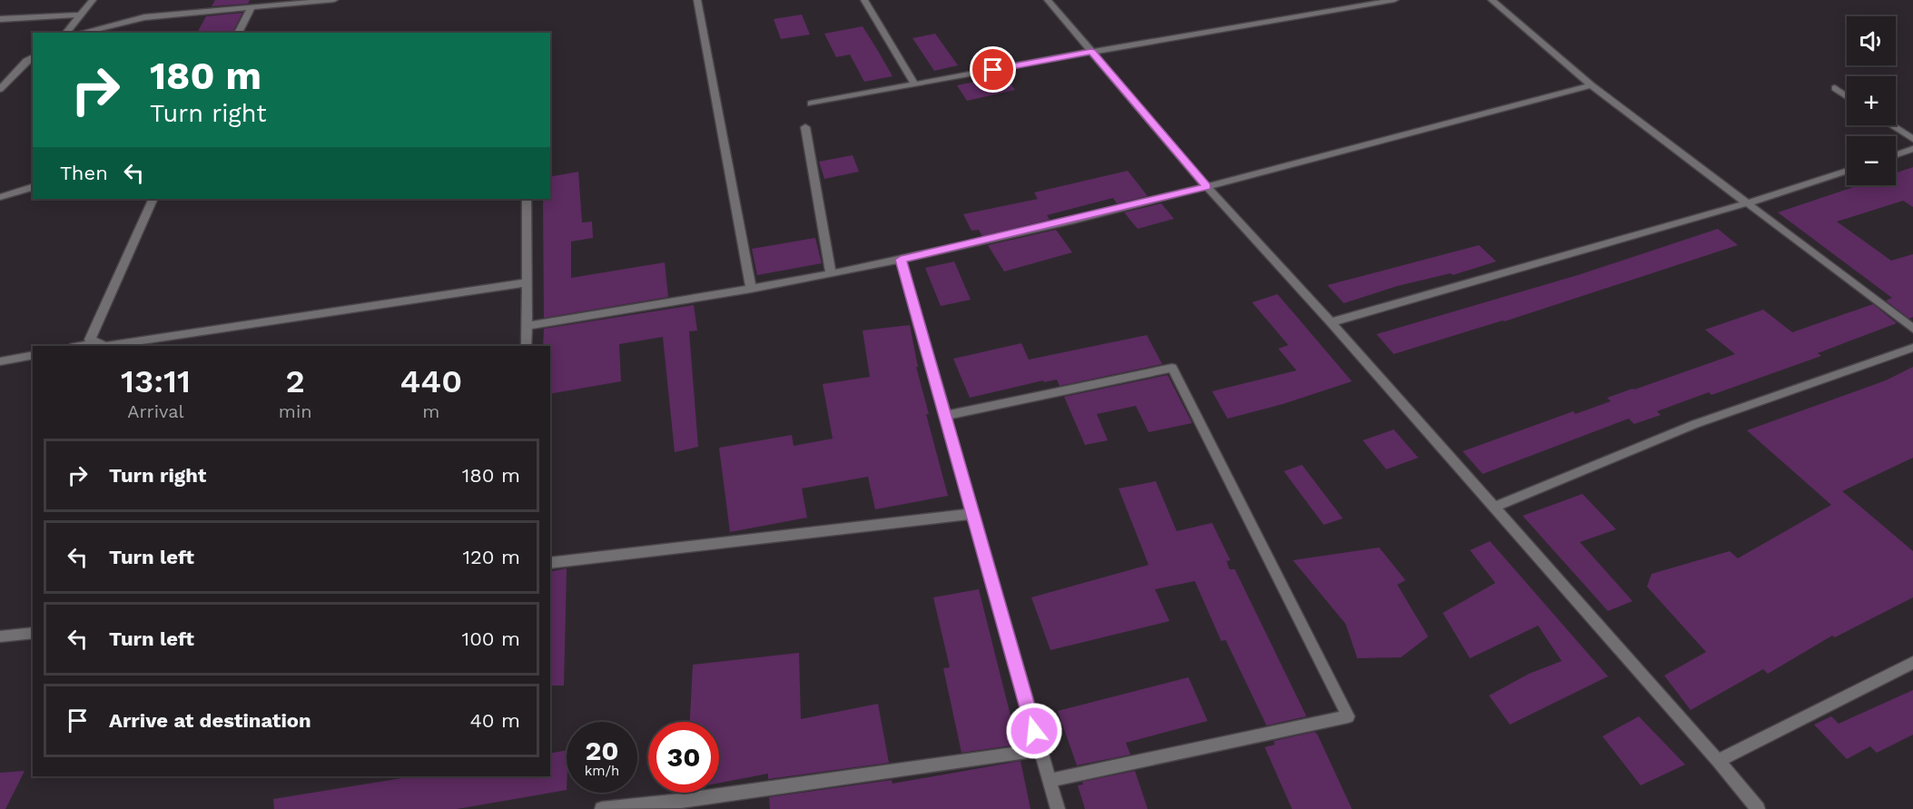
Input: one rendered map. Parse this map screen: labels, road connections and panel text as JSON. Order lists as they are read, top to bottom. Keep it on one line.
{"page":{"map_buttons":["+","−"],"turn":["180 m","Turn right"],"then":"Then","eta":["13:11","Arrival","2","min","440","m"],"list":[{"name":"Turn right","value":"180 m"},{"name":"Turn left","value":"120 m"},{"name":"Turn left","value":"100 m"},{"name":"Arrive at destination","value":"40 m"}],"speed":"20 km/h","limit":"30"}}
